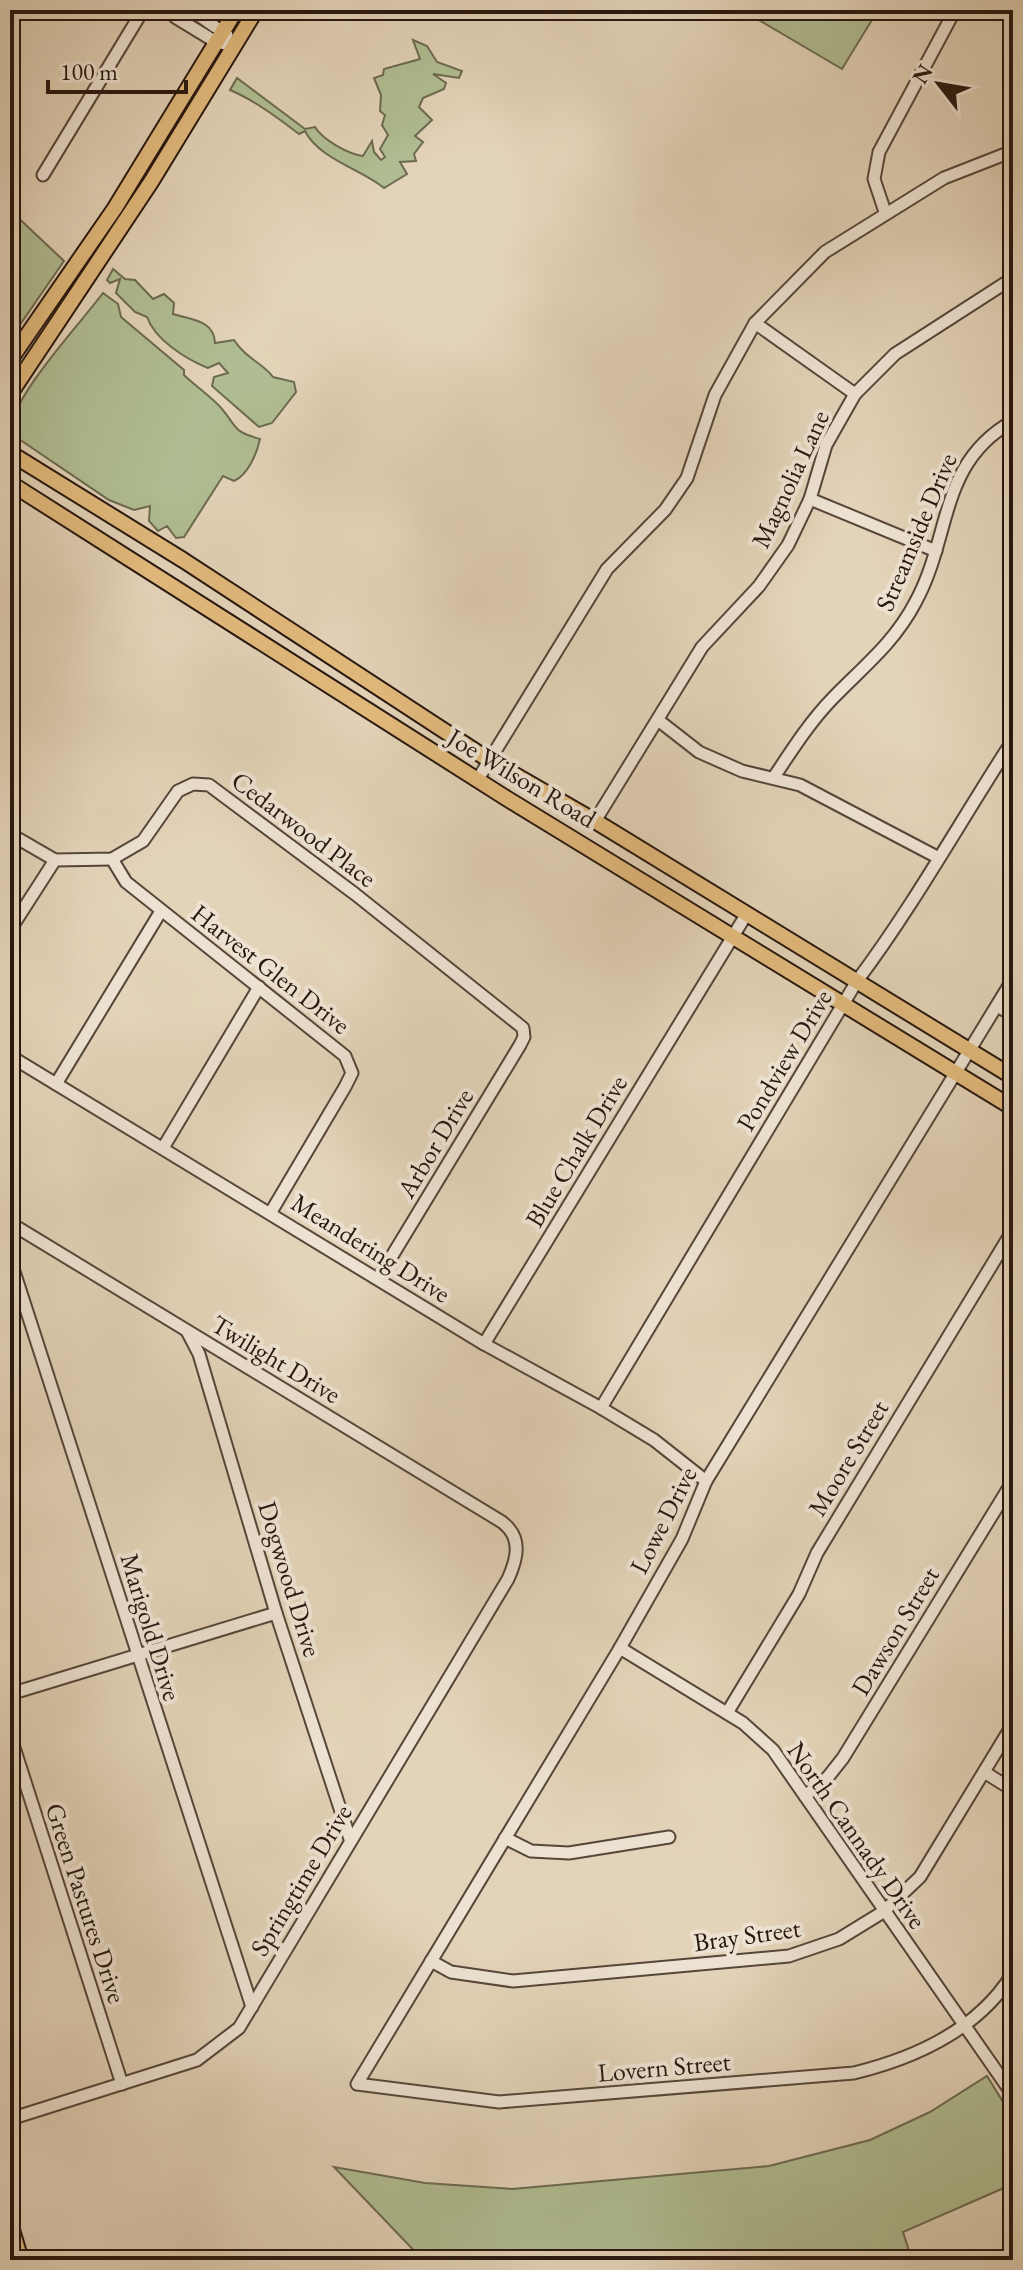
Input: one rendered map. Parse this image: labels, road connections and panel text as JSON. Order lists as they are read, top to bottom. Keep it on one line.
{"streets":{"main road":["Joe Wilson Road"],"street":["Magnolia Lane","Streamside Drive","Cedarwood Place","Harvest Glen Drive","Pondview Drive","Arbor Drive","Blue Chalk Drive","Meandering Drive","Twilight Drive","Moore Street","Lowe Drive","Dogwood Drive","Marigold Drive","Dawson Street","North Cannady Drive","Springtime Drive","Green Pastures Drive","Bray Street","Lovern Street"]},"crossings":[["Magnolia Lane","Joe Wilson Road"],["Joe Wilson Road","Pondview Drive"],["Joe Wilson Road","Blue Chalk Drive"],["Joe Wilson Road","Lowe Drive"],["Cedarwood Place","Harvest Glen Drive"],["Cedarwood Place","Arbor Drive"],["Harvest Glen Drive","Meandering Drive"],["Pondview Drive","Meandering Drive"],["Arbor Drive","Meandering Drive"],["Blue Chalk Drive","Meandering Drive"],["Meandering Drive","Lowe Drive"],["Twilight Drive","Dogwood Drive"],["Twilight Drive","Springtime Drive"],["Moore Street","North Cannady Drive"],["Lowe Drive","North Cannady Drive"],["Lowe Drive","Bray Street"],["Lowe Drive","Lovern Street"],["Dogwood Drive","Springtime Drive"],["Marigold Drive","Springtime Drive"],["Dawson Street","North Cannady Drive"],["North Cannady Drive","Bray Street"],["North Cannady Drive","Lovern Street"],["Springtime Drive","Green Pastures Drive"]],"scale_bar":"100 m","north":"top left"}
